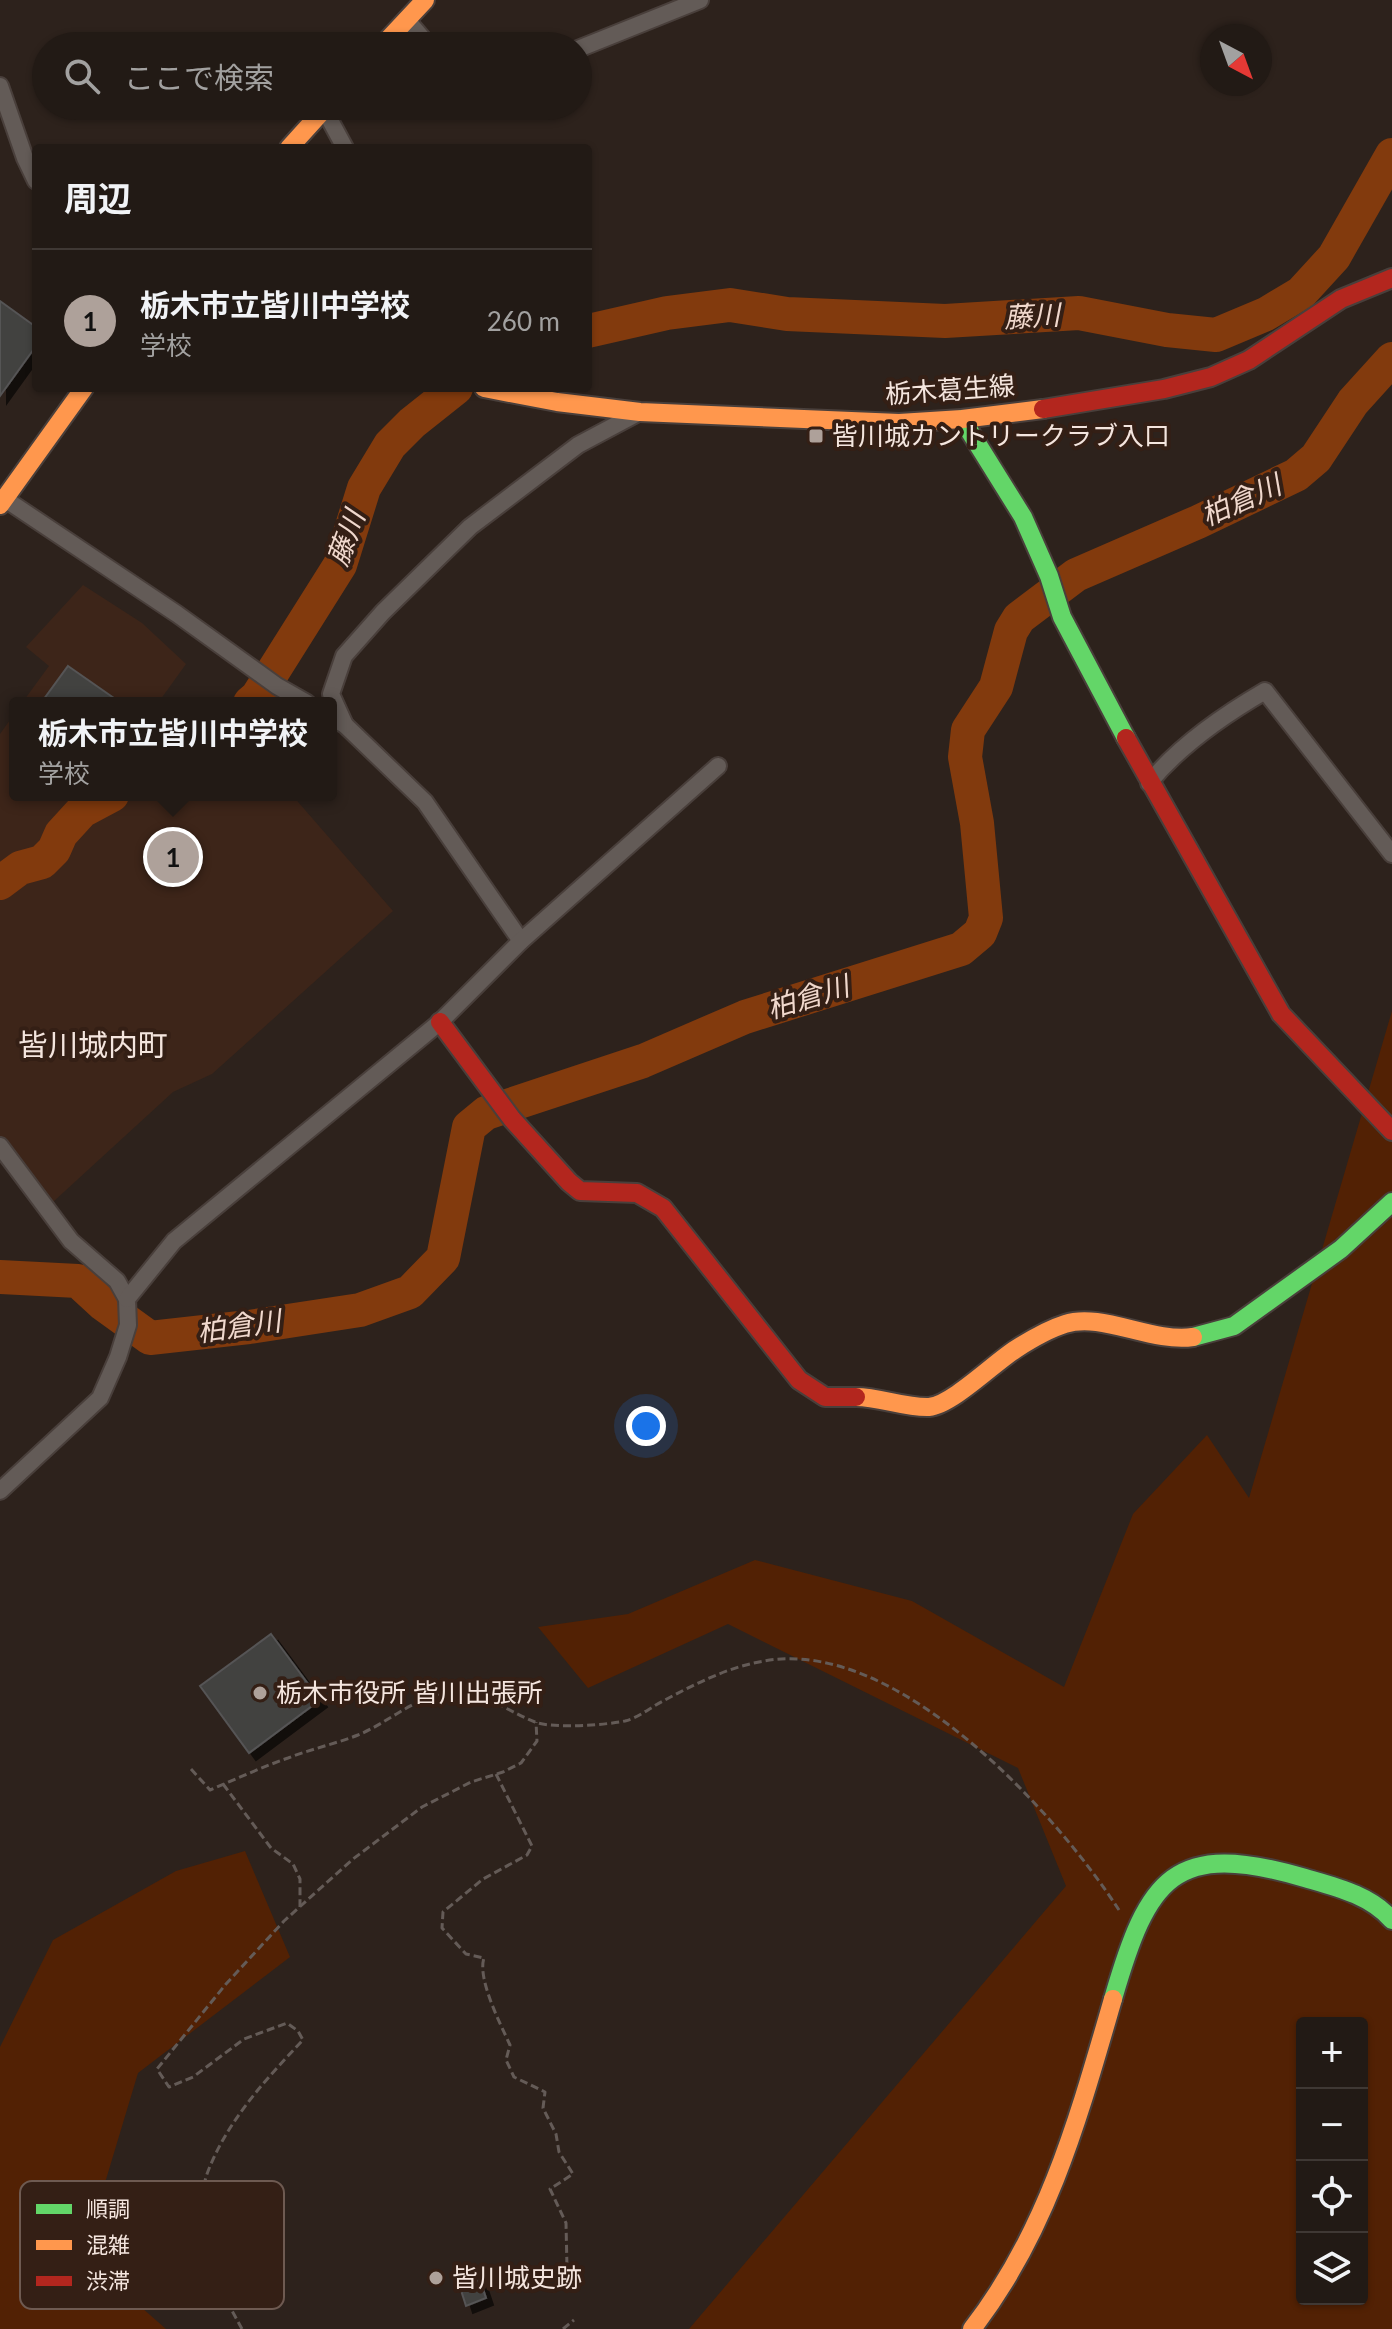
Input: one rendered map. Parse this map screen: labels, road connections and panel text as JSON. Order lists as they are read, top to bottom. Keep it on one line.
{"streets":{"street":["栃木葛生線"]},"districts":["皆川城内町"],"water":["藤川","柏倉川"],"places":{"transit":["皆川城カントリークラブ入口"],"other":["栃木市役所 皆川出張所","皆川城史跡"]},"legend":["順調","混雑","渋滞"],"north":"bottom right","page":{"search":"ここで検索","heading":"周辺","list":[{"mark":"1","name":"栃木市立皆川中学校","note":"学校","value":"260 m"}],"popup":["栃木市立皆川中学校","学校"],"pins":"1","map_buttons":["+","−"]}}
